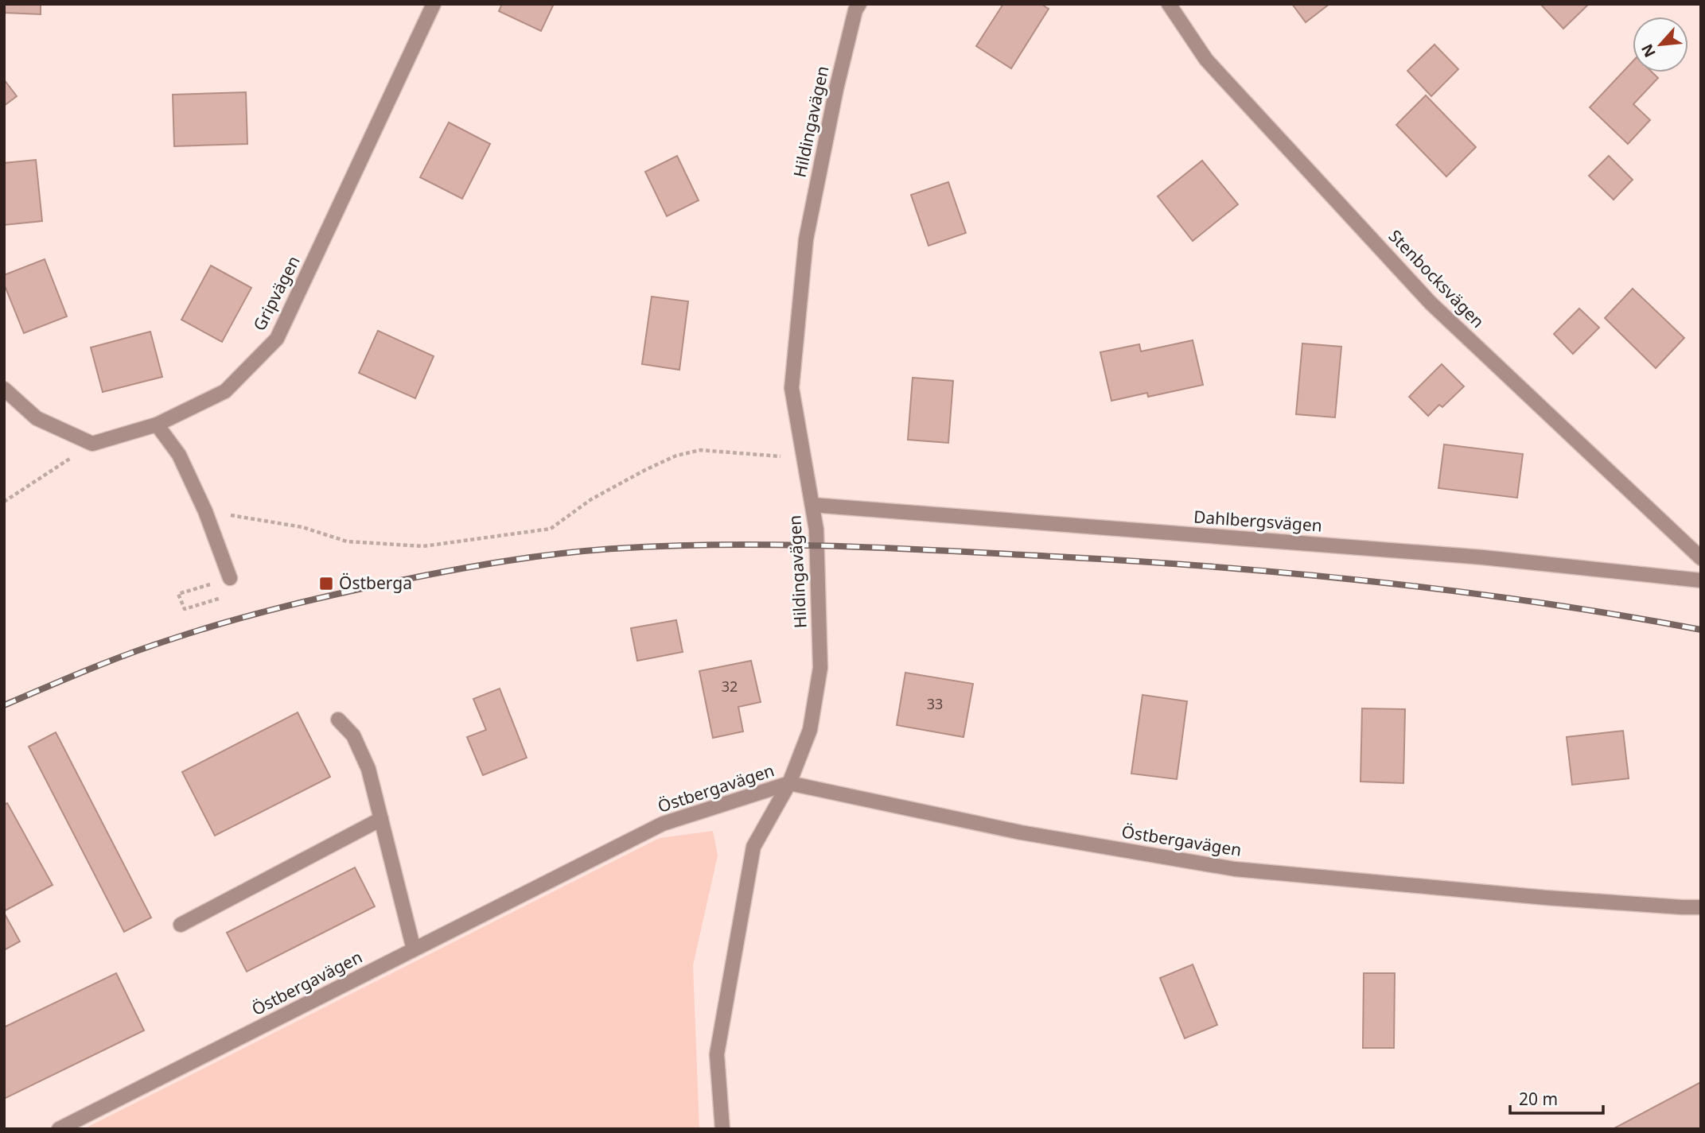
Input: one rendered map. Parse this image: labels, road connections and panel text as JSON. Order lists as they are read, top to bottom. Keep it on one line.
{"streets":{"street":["Hildingavägen","Stenbocksvägen","Gripvägen","Dahlbergsvägen","Östbergavägen"]},"crossings":[["Hildingavägen","Dahlbergsvägen"],["Hildingavägen","Östbergavägen"]],"places":{"transit":["Östberga"]},"house_numbers":["32","33"],"scale_bar":"20 m","north":"bottom left"}
